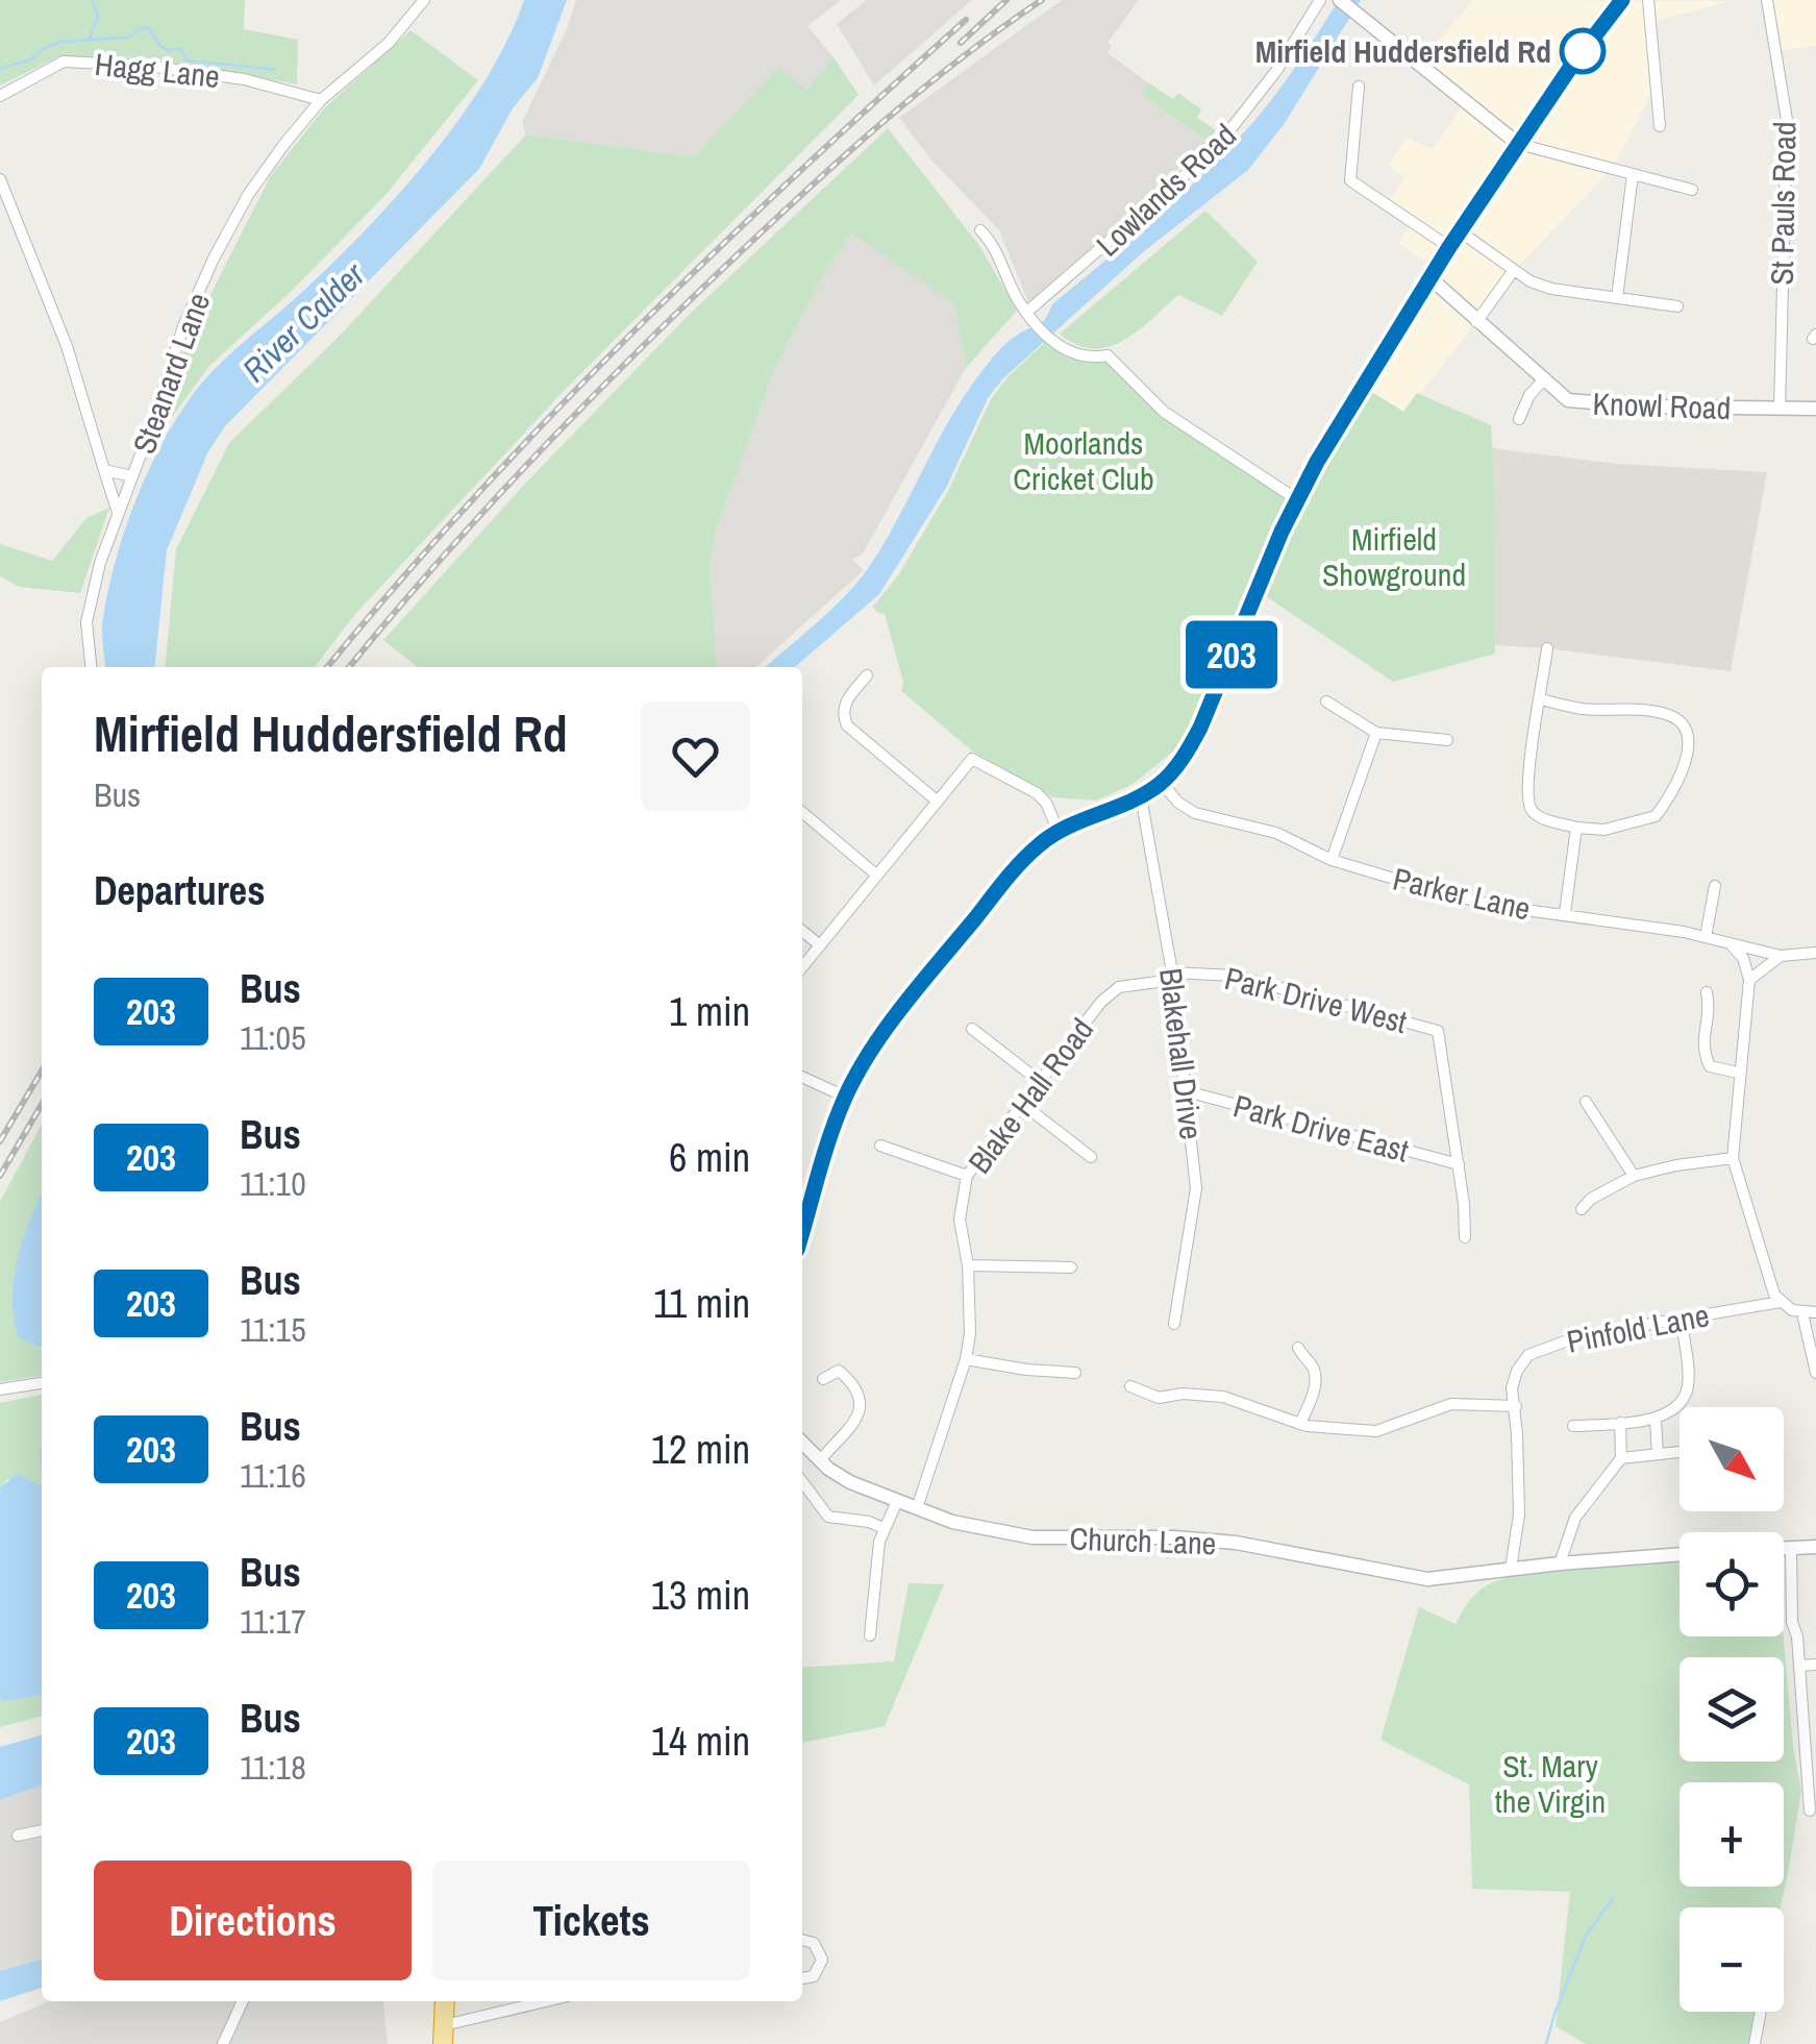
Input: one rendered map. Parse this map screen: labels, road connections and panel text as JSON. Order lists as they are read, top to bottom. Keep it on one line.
{"streets":{"street":["Hagg Lane","Lowlands Road","St Pauls Road","Steanard Lane","Knowl Road","Parker Lane","Park Drive West","Blakehall Drive","Blake Hall Road","Park Drive East","Pinfold Lane","Church Lane"]},"crossings":[["Hagg Lane","Steanard Lane"],["St Pauls Road","Knowl Road"],["Park Drive West","Blakehall Drive"],["Park Drive West","Blake Hall Road"],["Park Drive West","Park Drive East"],["Blakehall Drive","Blake Hall Road"],["Blakehall Drive","Park Drive East"],["Blake Hall Road","Church Lane"],["Pinfold Lane","Church Lane"]],"water":["River Calder"],"parks":["Moorlands Cricket Club","Mirfield Showground","St. Mary the Virgin"],"places":["Mirfield Huddersfield Rd"],"lines":["bus line 203"],"north":"bottom right","page":{"on_map":"203","heading":[["Mirfield Huddersfield Rd","Bus"],"Departures"],"list":[{"mark":"203","name":"Bus","note":"11:05","value":"1 min"},{"mark":"203","name":"Bus","note":"11:10","value":"6 min"},{"mark":"203","name":"Bus","note":"11:15","value":"11 min"},{"mark":"203","name":"Bus","note":"11:16","value":"12 min"},{"mark":"203","name":"Bus","note":"11:17","value":"13 min"},{"mark":"203","name":"Bus","note":"11:18","value":"14 min"}],"map_buttons":["+","−"],"buttons":["Directions","Tickets"]}}
